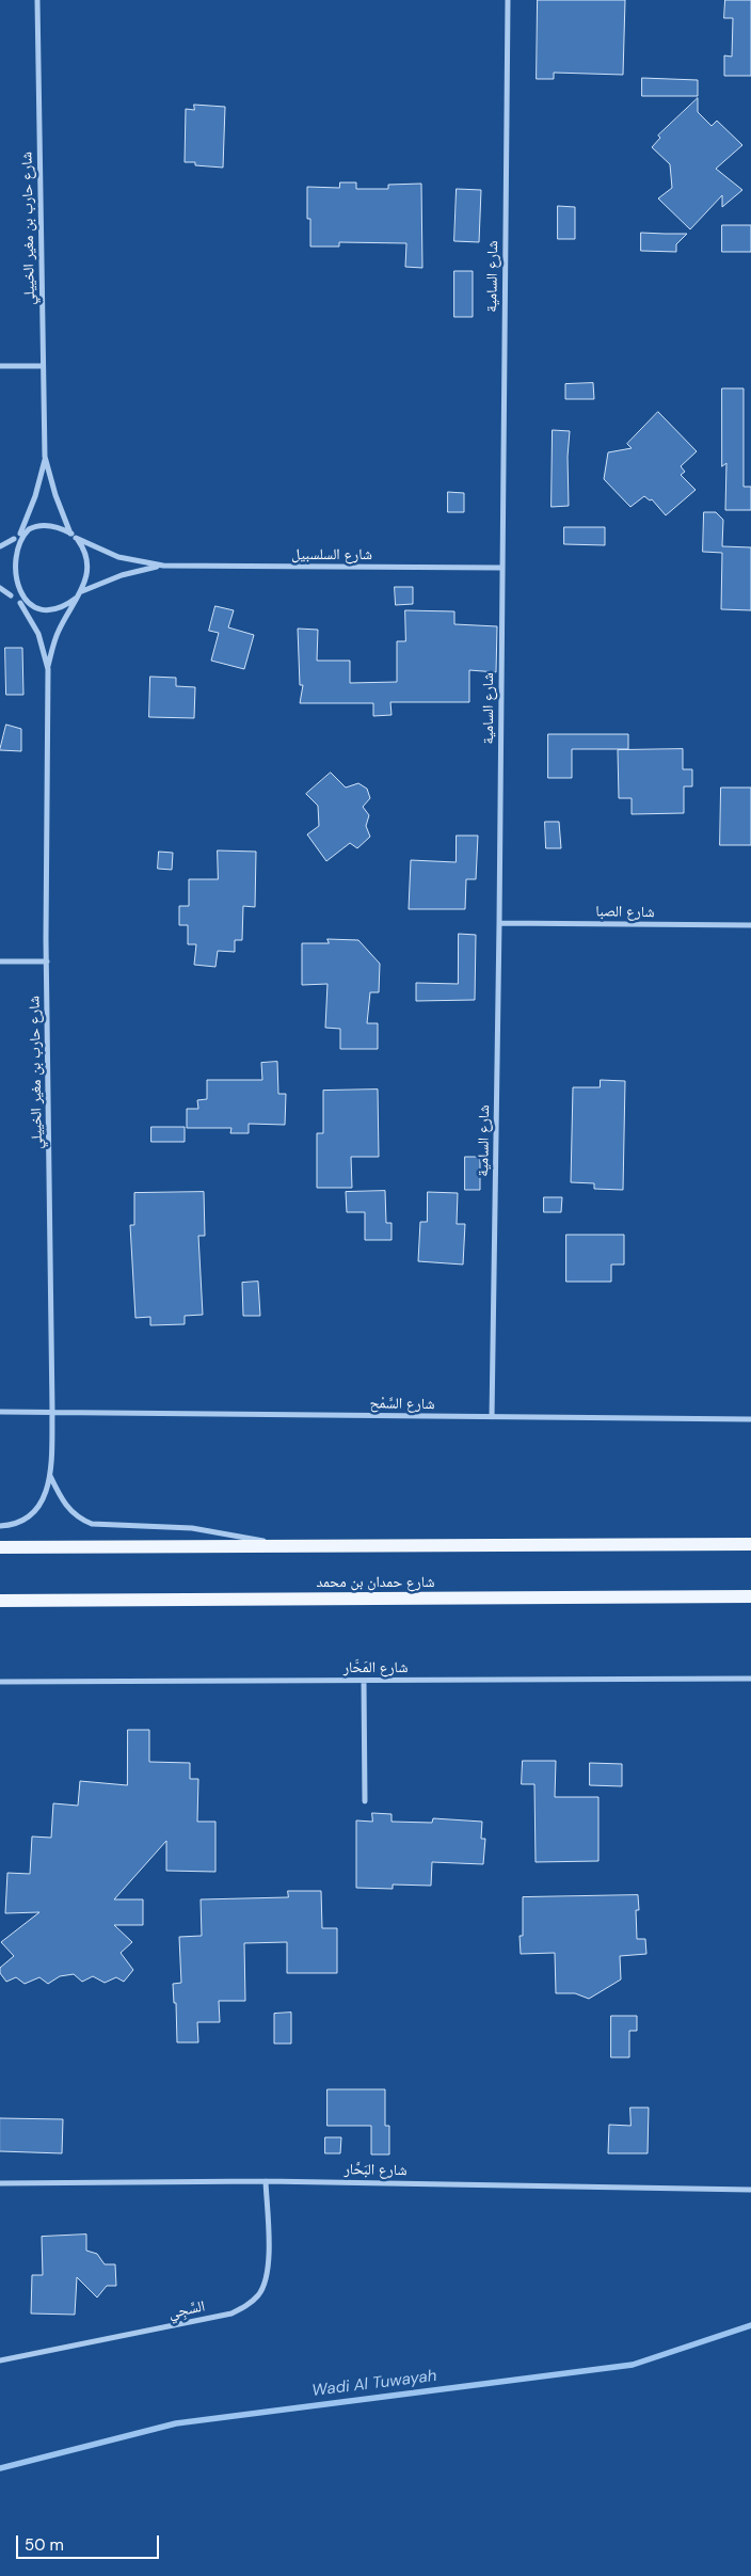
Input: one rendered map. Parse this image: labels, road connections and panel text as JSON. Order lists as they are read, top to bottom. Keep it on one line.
{"streets":{"main road":["شارع حمدان بن محمد"],"street":["شارع حارب بن مغير الخييلي","شارع السامية","شارع السلسبيل","شارع الصبا","شارع السَّمْح","شارع المَحَّار","شارع البَحَّار","السَّجِي"]},"crossings":[["شارع حارب بن مغير الخييلي","شارع السَّمْح"],["شارع السامية","شارع السلسبيل"],["شارع السامية","شارع الصبا"],["شارع السامية","شارع السَّمْح"],["شارع البَحَّار","السَّجِي"]],"water":["Wadi Al Tuwayah"],"scale_bar":"50 m"}
